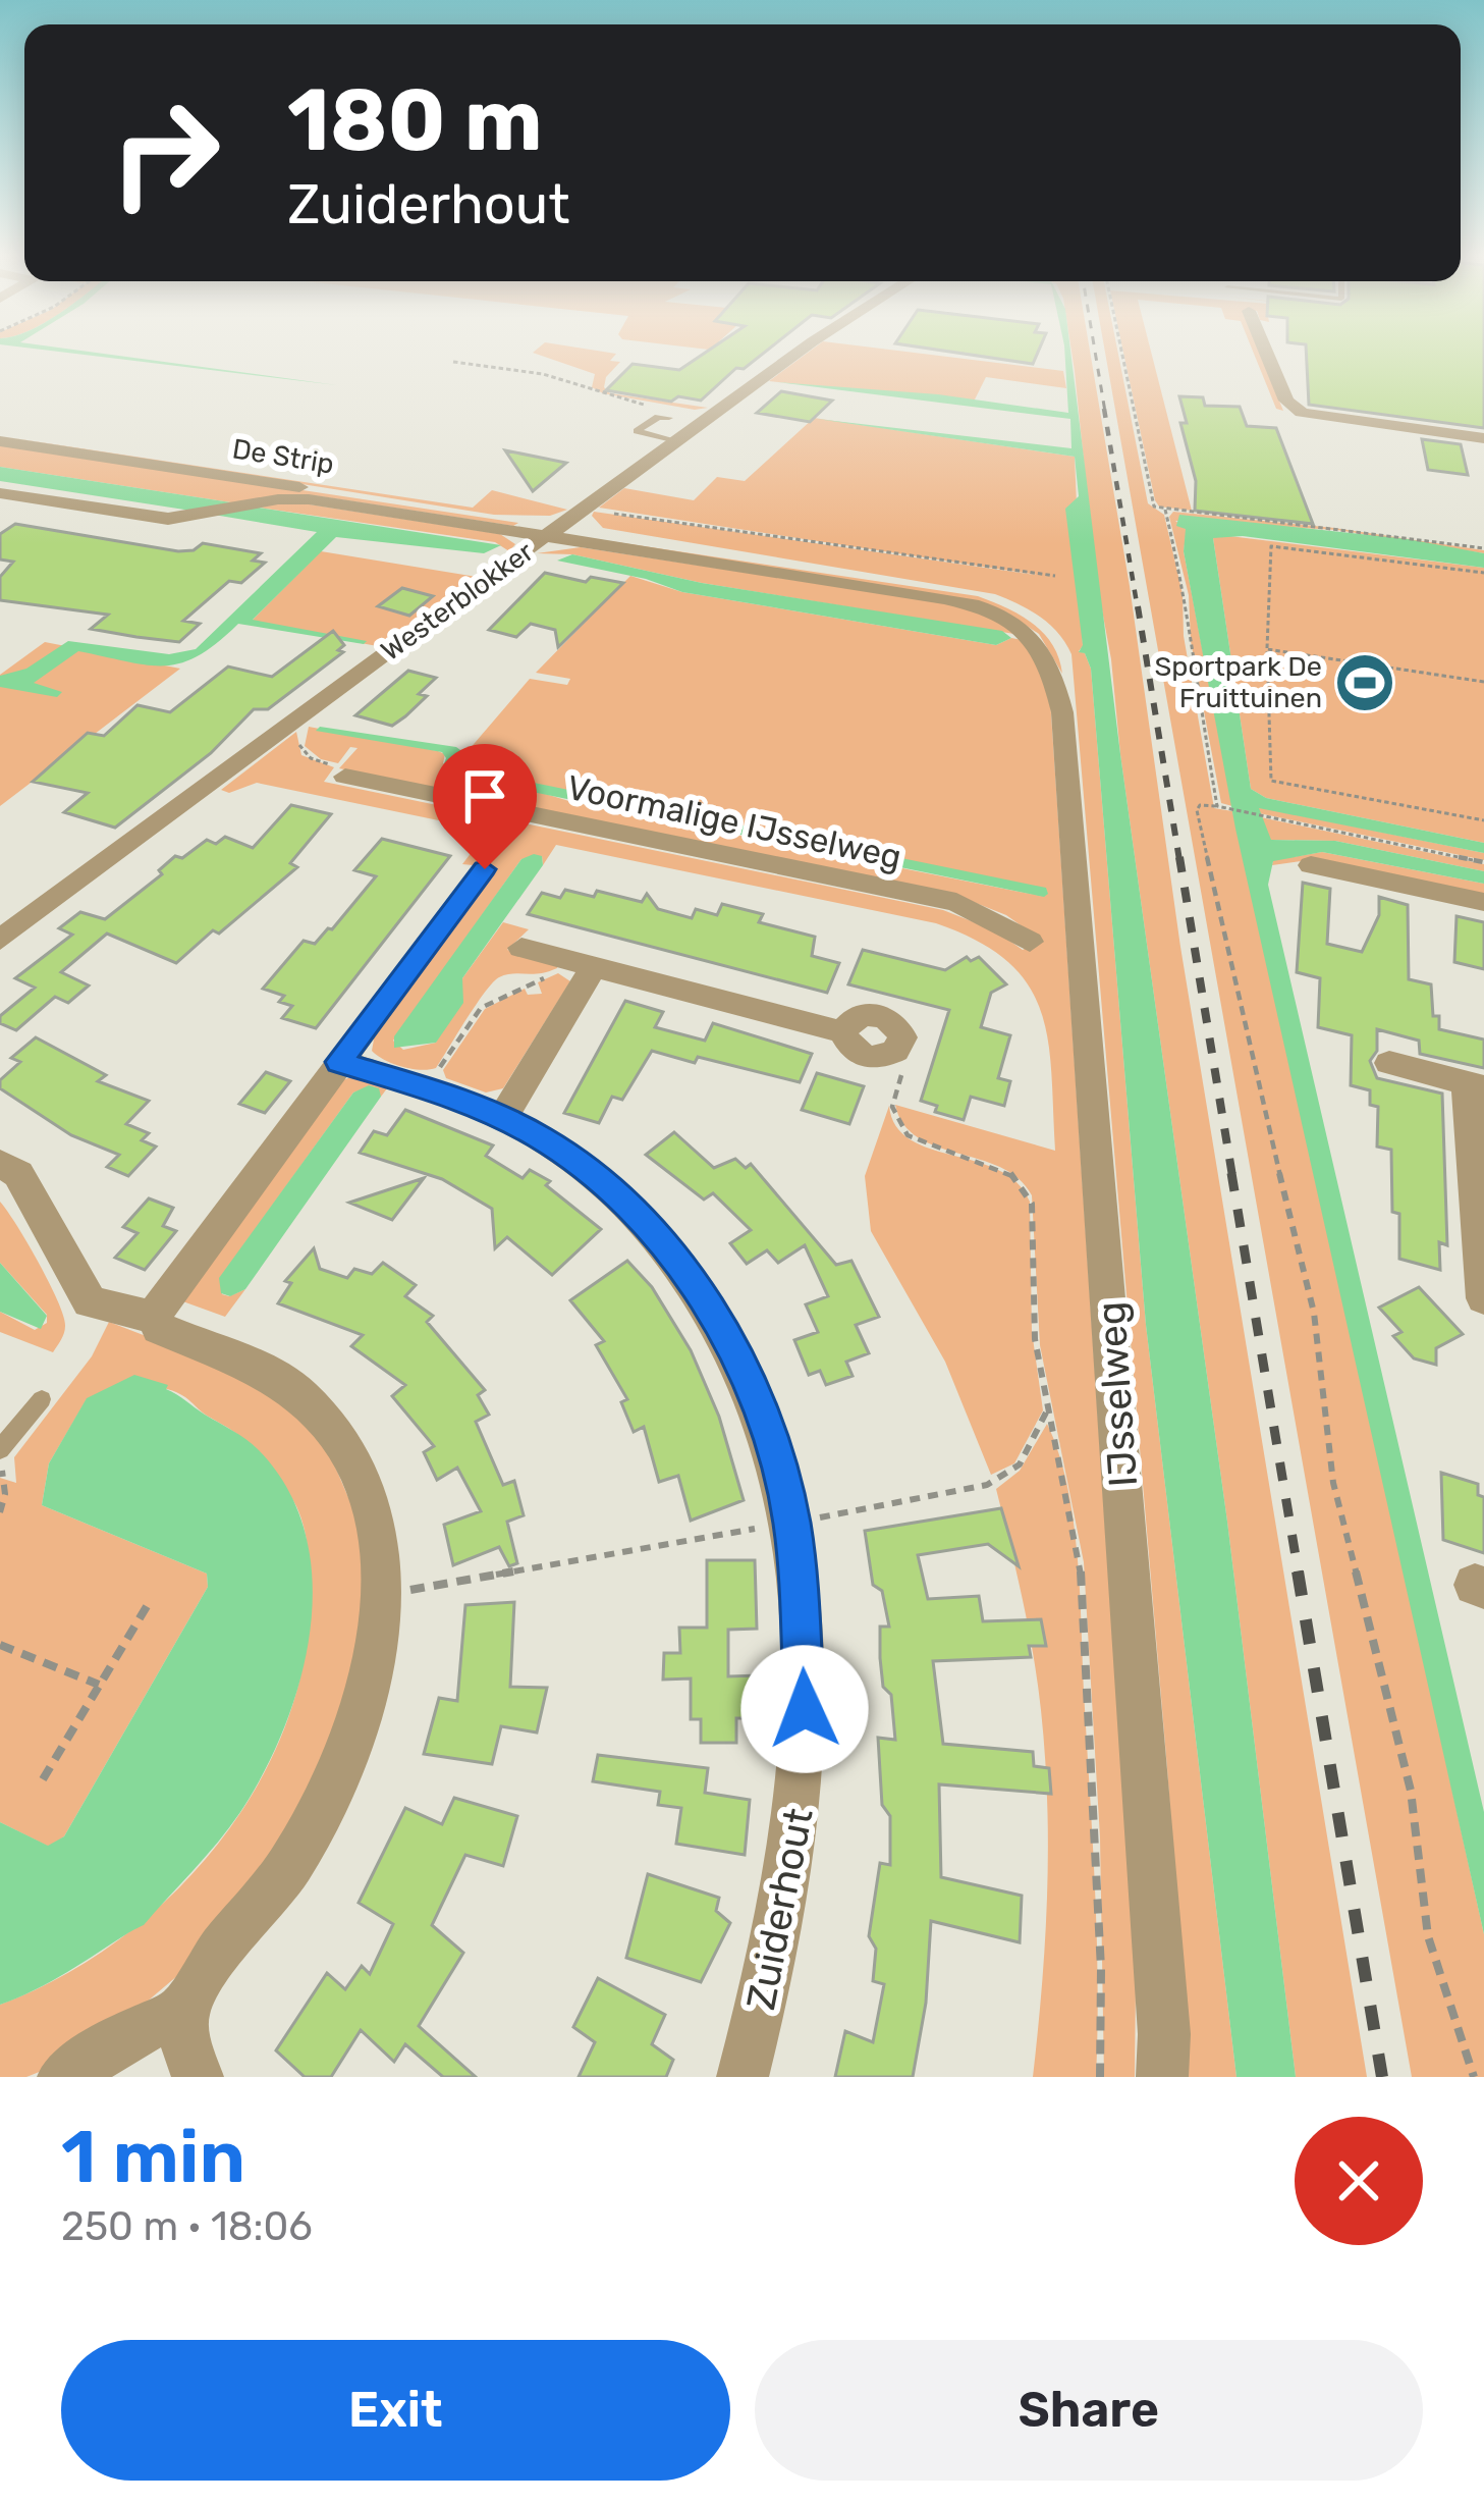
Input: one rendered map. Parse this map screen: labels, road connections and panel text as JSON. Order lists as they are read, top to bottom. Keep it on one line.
{"streets":{"street":["De Strip","Westerblokker","Voormalige IJsselweg","IJsselweg","Zuiderhout"]},"crossings":[["De Strip","Westerblokker"],["De Strip","IJsselweg"],["Westerblokker","IJsselweg"]],"places":{"sports":["Sportpark De Fruittuinen"]},"page":{"turn":["180 m","Zuiderhout"],"heading":["1 min","250 m · 18:06"],"buttons":["Exit","Share"]}}
